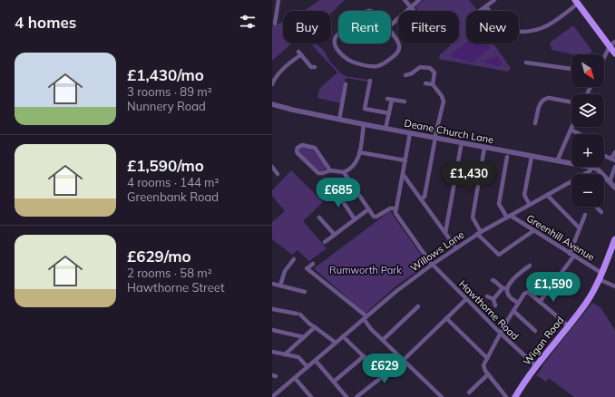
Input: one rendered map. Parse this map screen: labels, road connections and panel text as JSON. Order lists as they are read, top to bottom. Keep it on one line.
{"streets":{"main road":["Wigan Road"],"street":["Deane Church Lane","Greenhill Avenue","Willows Lane","Hawthorne Road"]},"crossings":[["Deane Church Lane","Willows Lane"],["Greenhill Avenue","Willows Lane"],["Greenhill Avenue","Wigan Road"],["Willows Lane","Hawthorne Road"],["Hawthorne Road","Wigan Road"]],"parks":["Rumworth Park"],"north":"bottom right","page":{"heading":"4 homes","chip":["Buy","Rent","Filters","New"],"list":[{"name":"£1,430/mo","note":"3 rooms · 89 m² · Nunnery Road"},{"name":"£1,590/mo","note":"4 rooms · 144 m² · Greenbank Road"},{"name":"£629/mo","note":"2 rooms · 58 m² · Hawthorne Street"}],"map_buttons":["+","−"],"price":["£1,430","£685","£1,590","£629"]}}
